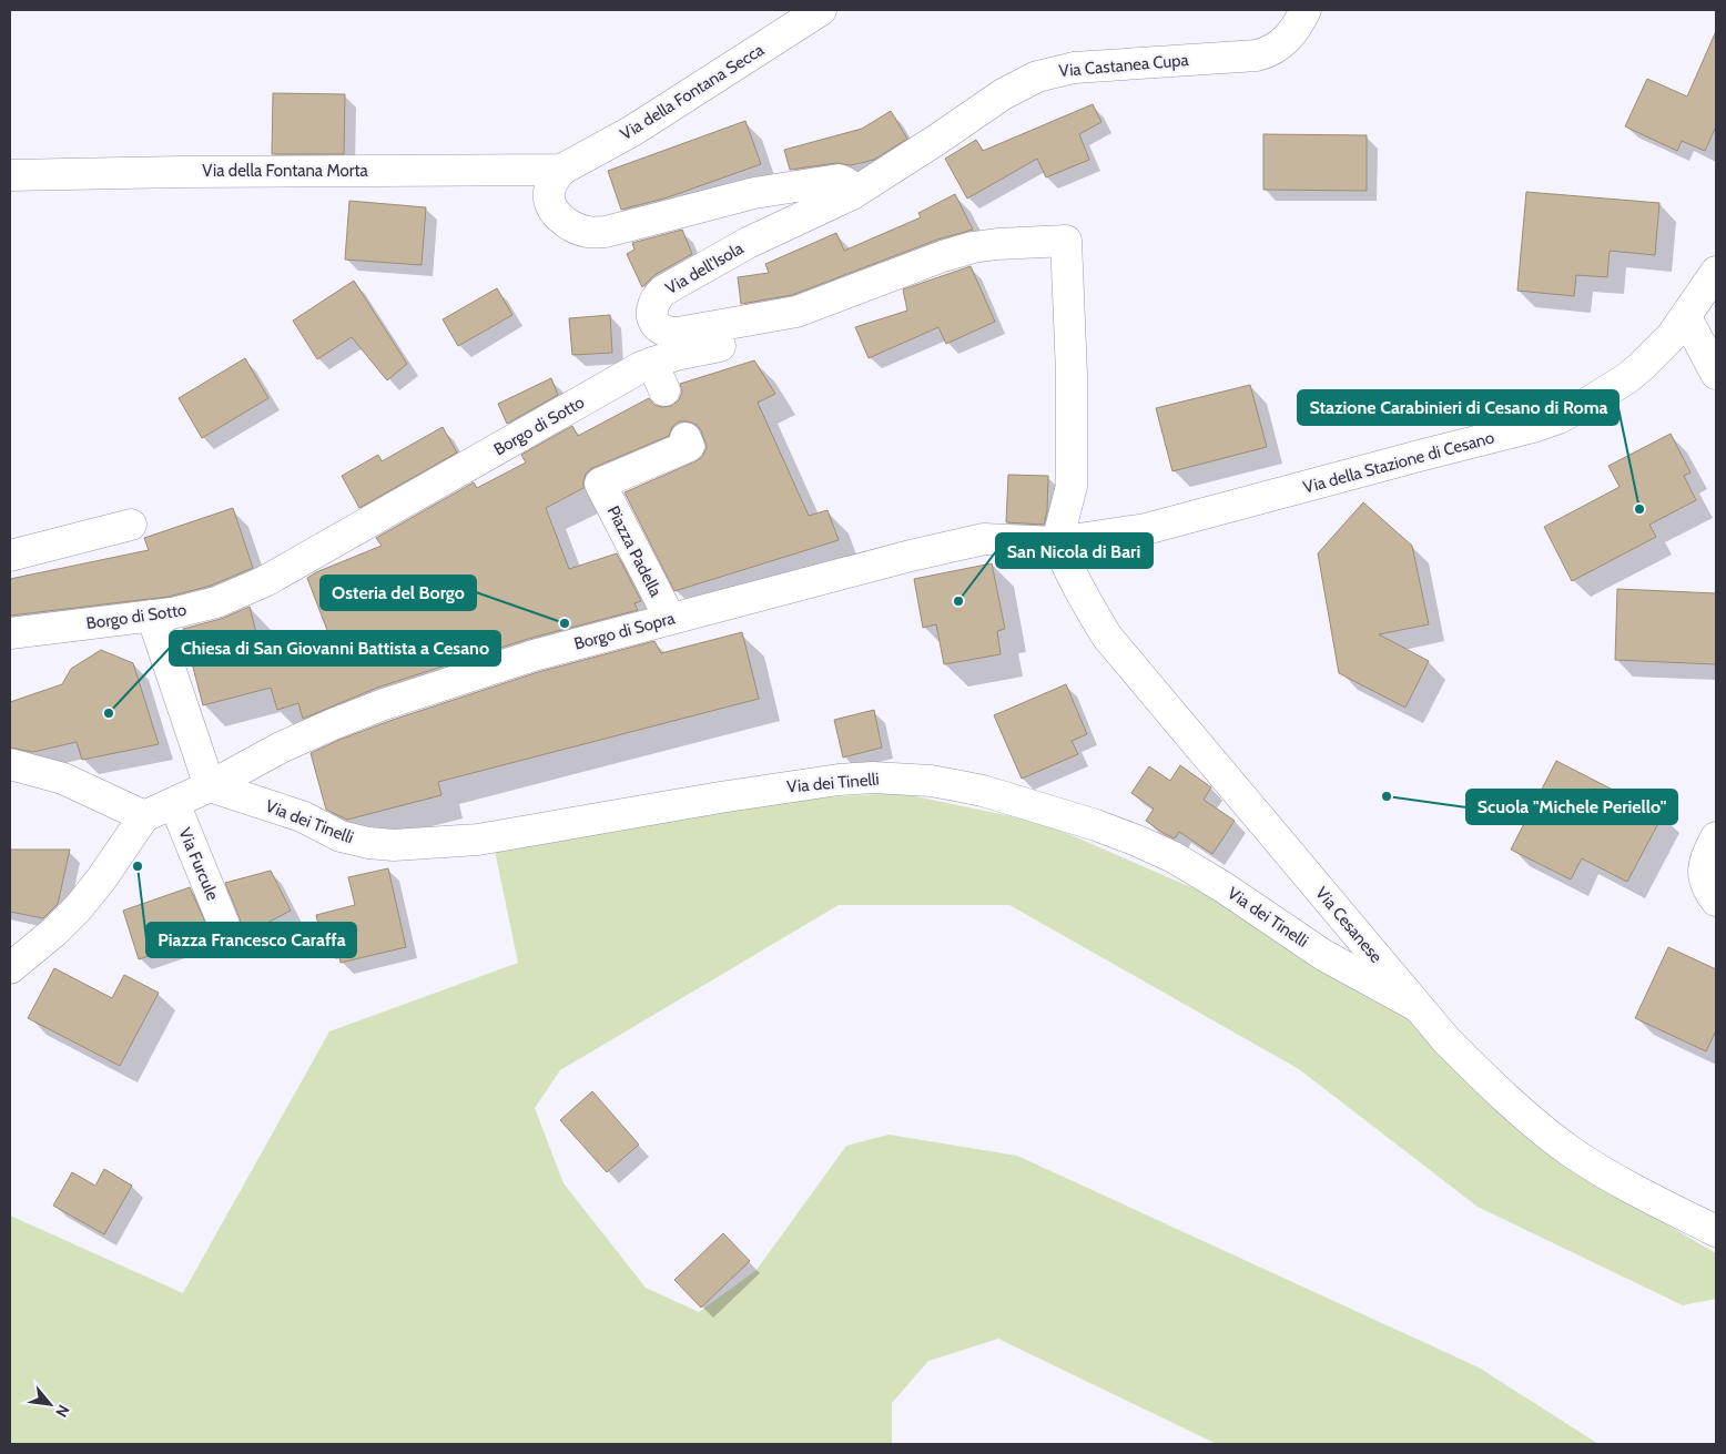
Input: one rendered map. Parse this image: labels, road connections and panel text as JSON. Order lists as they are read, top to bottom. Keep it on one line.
{"streets":{"street":["Via Castanea Cupa","Via della Fontana Secca","Via della Fontana Morta","Via dell'Isola","Borgo di Sotto","Via della Stazione di Cesano","Piazza Padella","Borgo di Sopra","Via dei Tinelli","Via Furcule","Via Cesanese"]},"crossings":[["Via Castanea Cupa","Via dell'Isola"],["Via della Fontana Secca","Via della Fontana Morta"],["Via dell'Isola","Borgo di Sotto"],["Via della Stazione di Cesano","Borgo di Sopra"],["Via della Stazione di Cesano","Via Cesanese"],["Piazza Padella","Borgo di Sopra"],["Borgo di Sopra","Via dei Tinelli"],["Borgo di Sopra","Via Furcule"],["Borgo di Sopra","Via Cesanese"],["Via dei Tinelli","Via Cesanese"]],"places":["Stazione Carabinieri di Cesano di Roma","San Nicola di Bari","Osteria del Borgo","Chiesa di San Giovanni Battista a Cesano","Scuola \"Michele Periello\"","Piazza Francesco Caraffa"],"north":"bottom right"}
